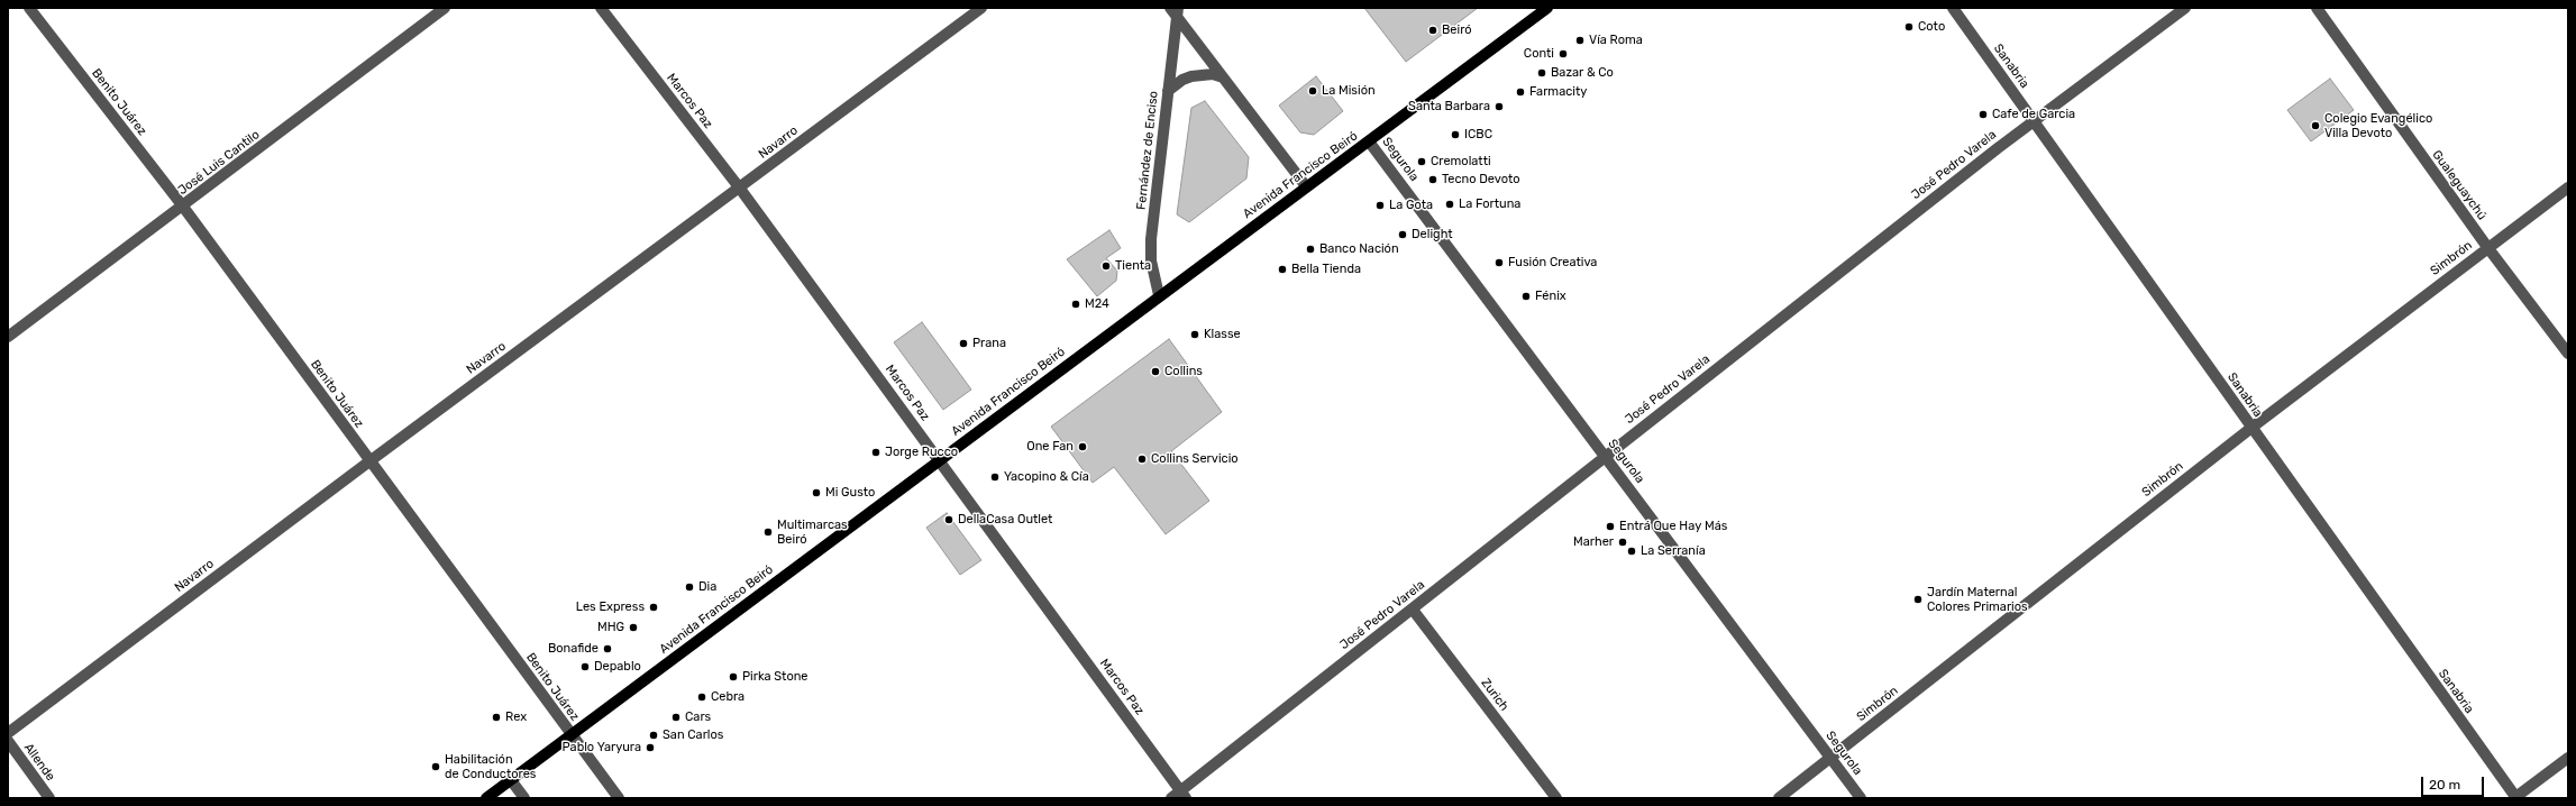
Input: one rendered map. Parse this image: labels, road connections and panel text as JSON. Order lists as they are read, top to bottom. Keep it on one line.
{"streets":{"main road":["Avenida Francisco Beiró"],"street":["Sanabria","Marcos Paz","Benito Juárez","Navarro","Fernández de Enciso","Segurola","José Luis Cantilo","José Pedro Varela","Gualeguaychú","Simbrón","Zurich","Allende"]},"crossings":[["Sanabria","José Pedro Varela"],["Sanabria","Simbrón"],["Marcos Paz","Navarro"],["Marcos Paz","José Pedro Varela"],["Marcos Paz","Avenida Francisco Beiró"],["Benito Juárez","Navarro"],["Benito Juárez","José Luis Cantilo"],["Benito Juárez","Avenida Francisco Beiró"],["Fernández de Enciso","Avenida Francisco Beiró"],["Segurola","José Pedro Varela"],["Segurola","Avenida Francisco Beiró"],["Segurola","Simbrón"],["José Pedro Varela","Zurich"],["Gualeguaychú","Simbrón"]],"places":["Coto","Beiró","Vía Roma","Conti","Bazar & Co","La Misión","Farmacity","Santa Barbara","Cafe de Garcia","Colegio Evangélico Villa Devoto","ICBC","Cremolatti","Tecno Devoto","La Fortuna","La Gota","Delight","Banco Nación","Fusión Creativa","Tienta","Bella Tienda","Fénix","M24","Klasse","Prana","Collins","One Fan","Jorge Rucco","Collins Servicio","Yacopino & Cía","Mi Gusto","DellaCasa Outlet","Entrá Que Hay Más","Multimarcas Beiró","Marher","La Serranía","Dia","Jardín Maternal Colores Primarios","Les Express","MHG","Bonafide","Depablo","Pirka Stone","Cebra","Rex","Cars","San Carlos","Pablo Yaryura","Habilitación de Conductores"],"scale_bar":"20 m"}
